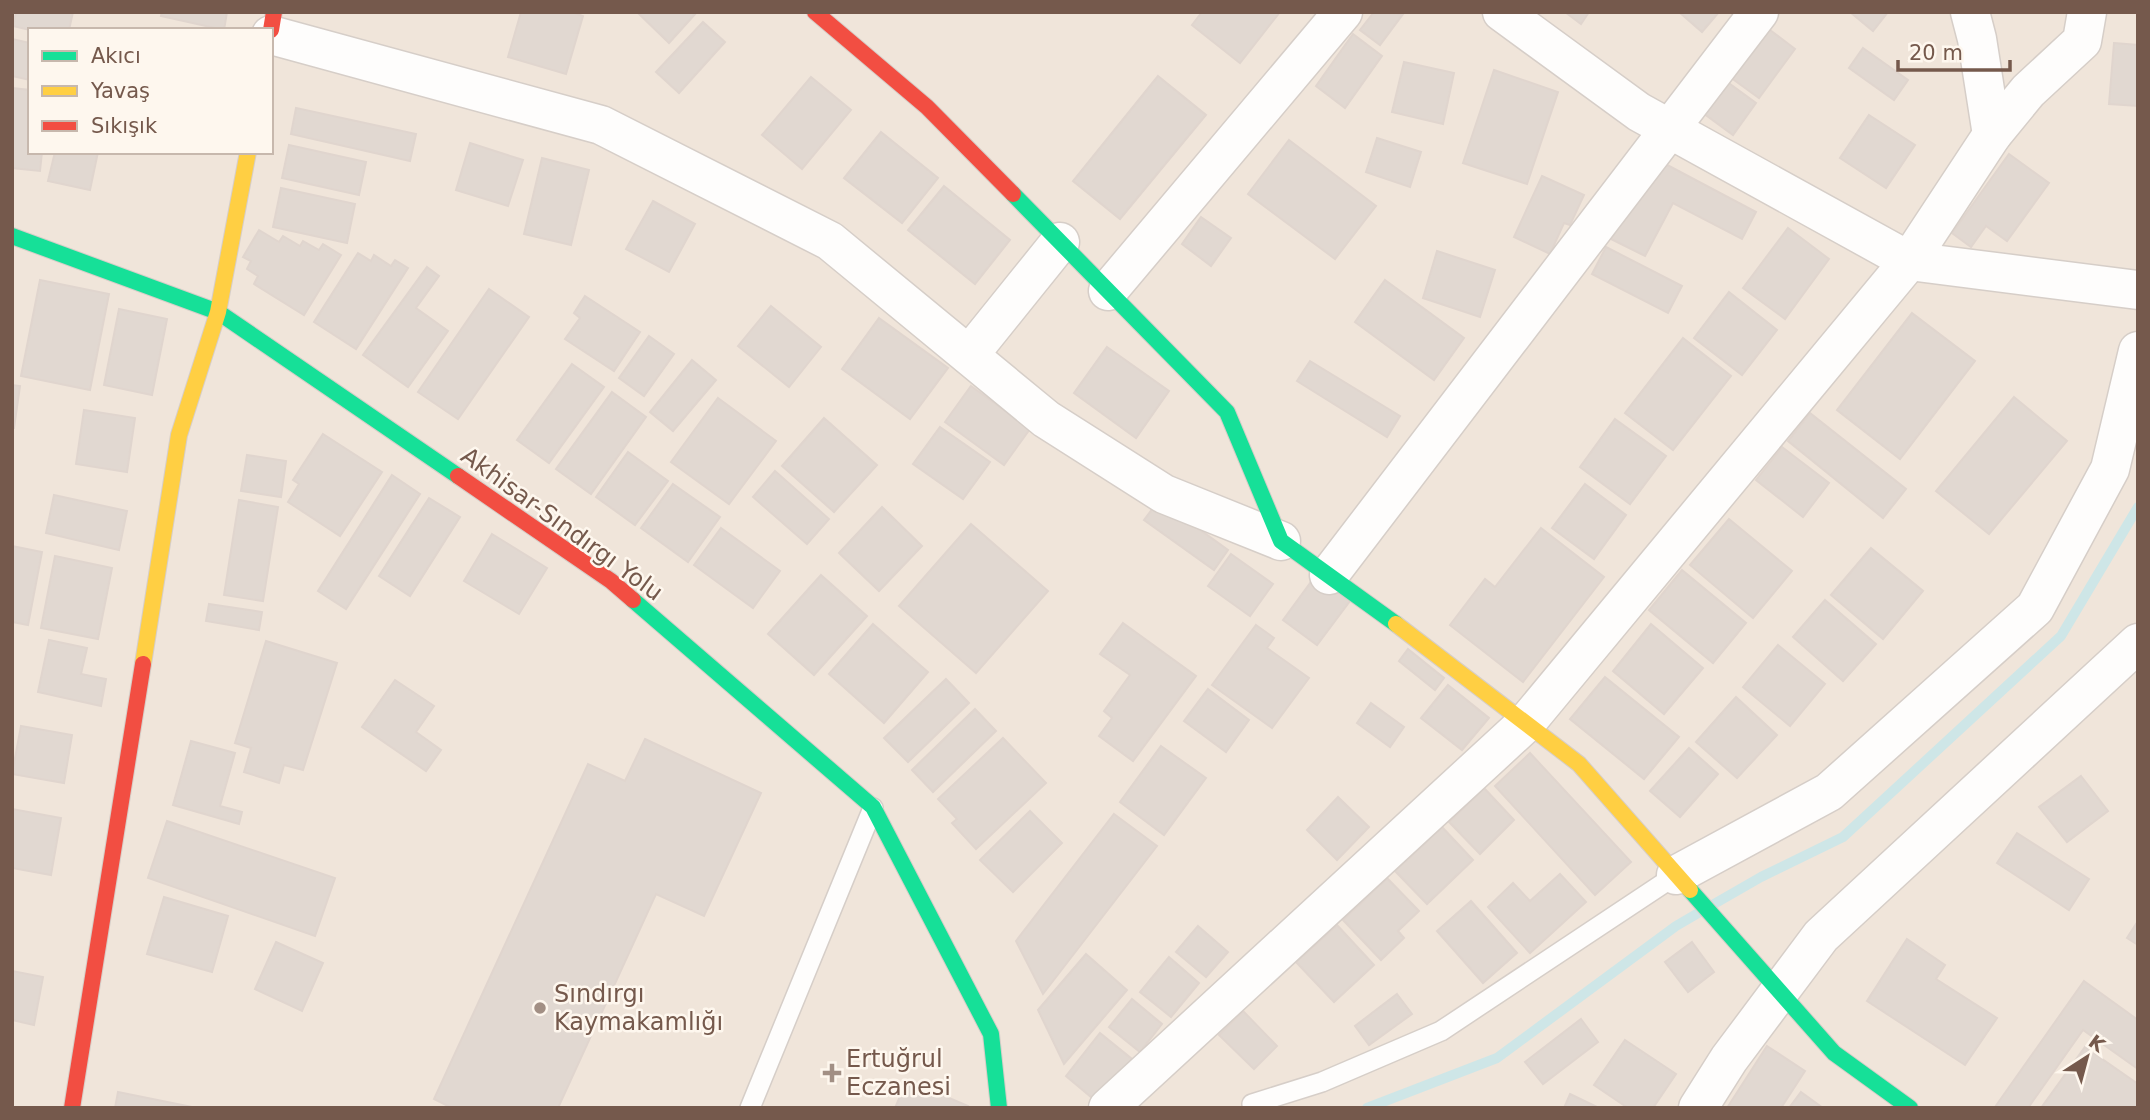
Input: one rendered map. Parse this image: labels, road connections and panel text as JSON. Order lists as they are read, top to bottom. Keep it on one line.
{"streets":{"street":["Akhisar-Sındırgı Yolu"]},"places":{"other":["Sındırgı Kaymakamlığı"],"health":["Ertuğrul Eczanesi"]},"legend":["Akıcı","Yavaş","Sıkışık"],"scale_bar":"20 m","north":"top right"}
